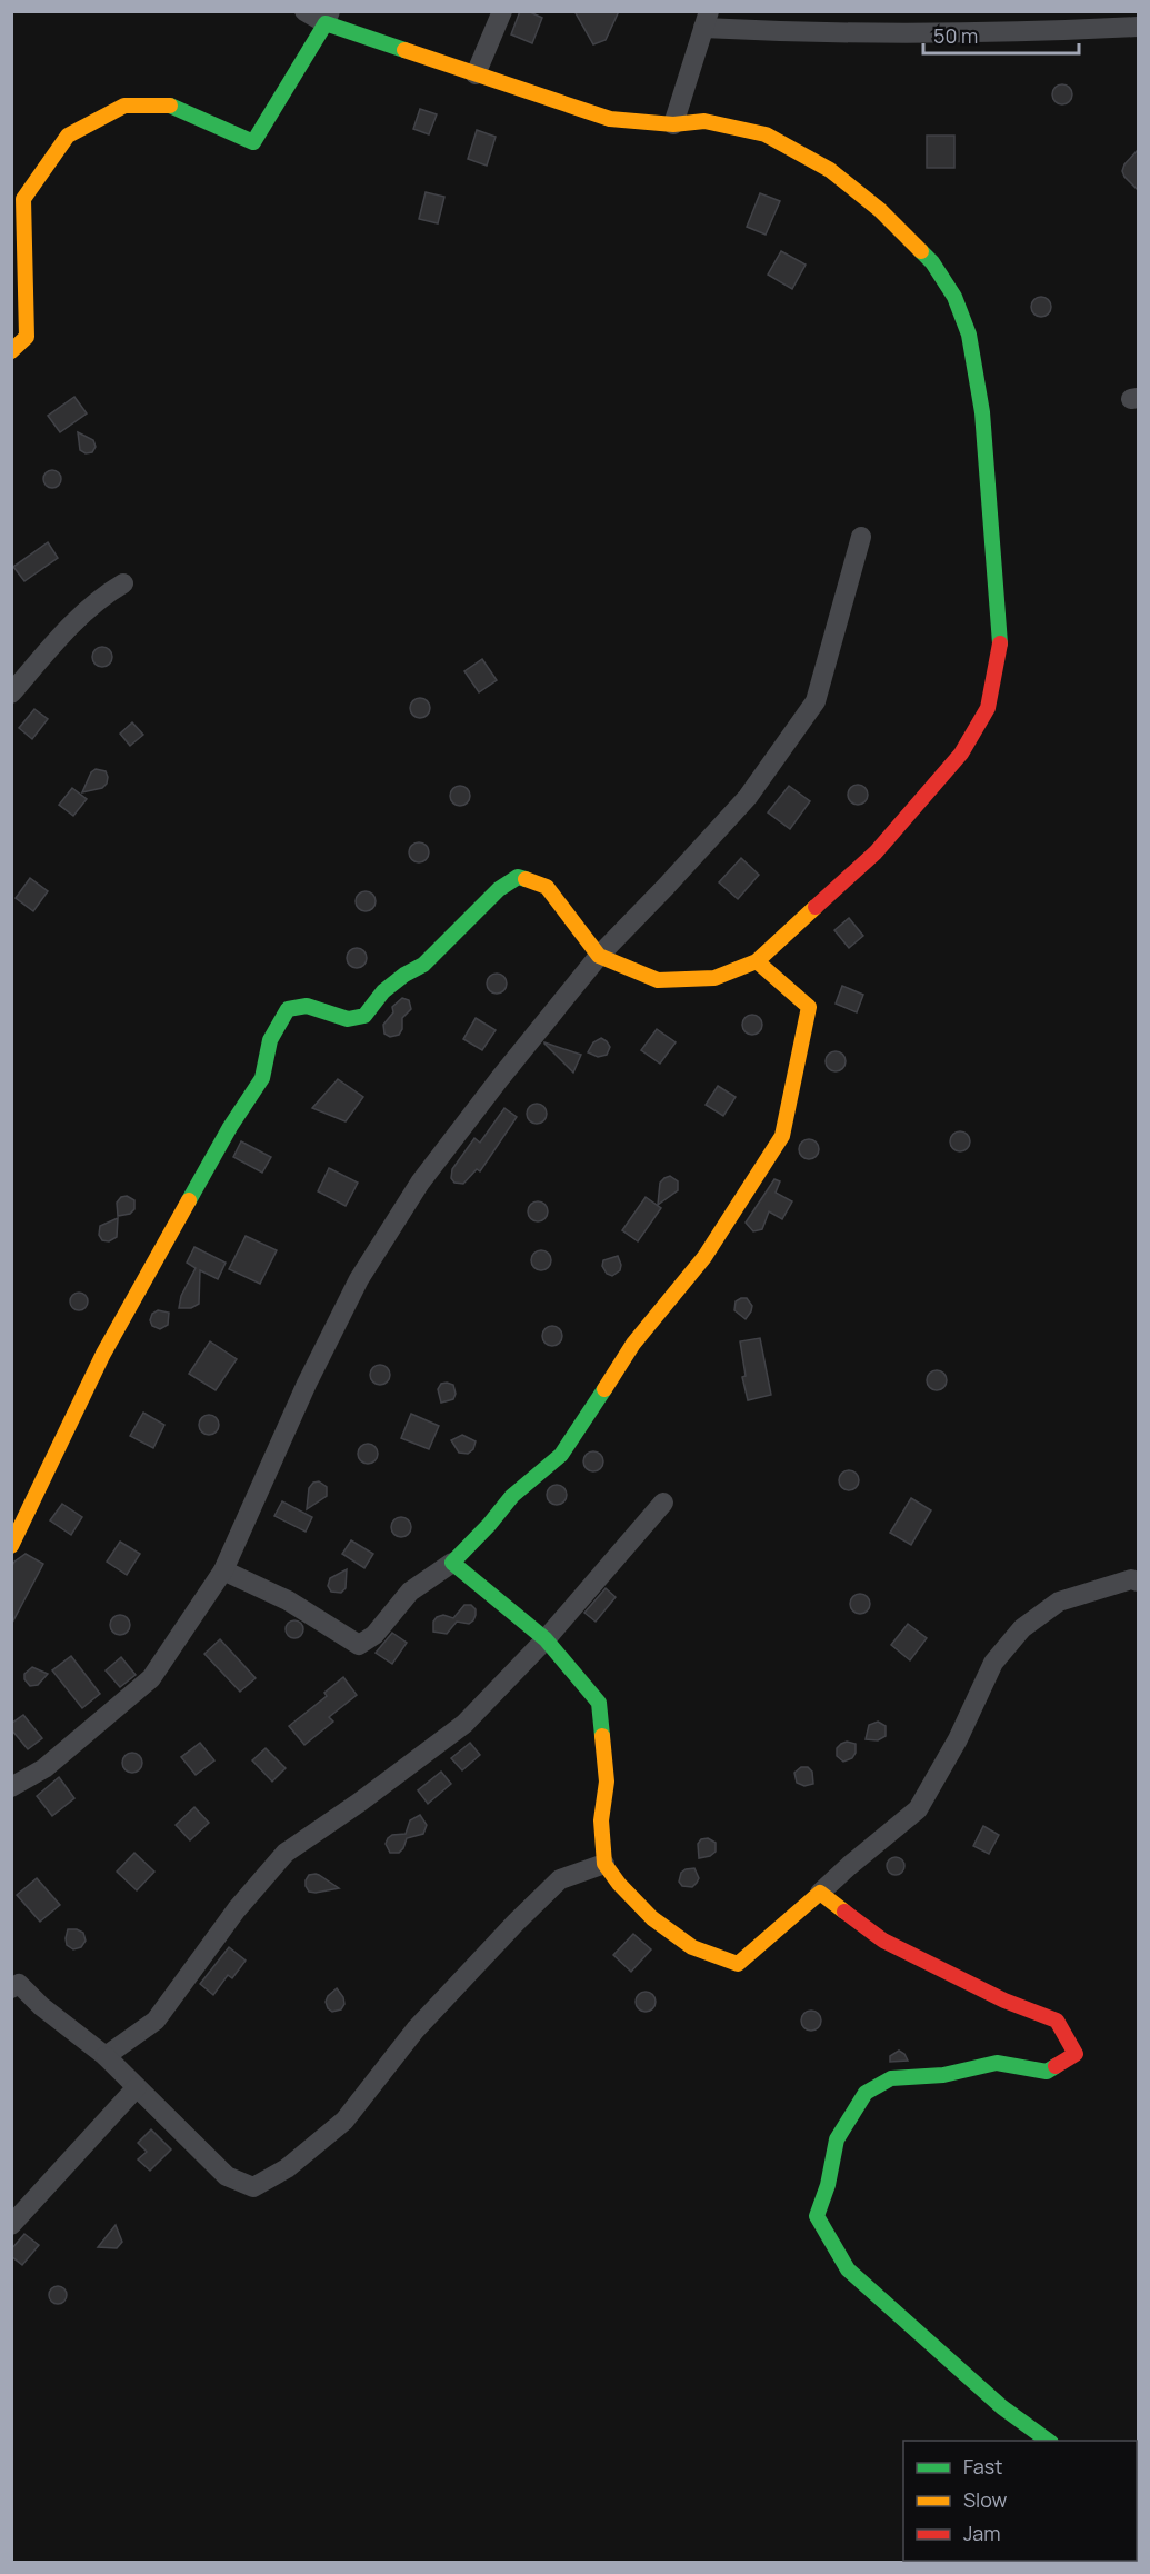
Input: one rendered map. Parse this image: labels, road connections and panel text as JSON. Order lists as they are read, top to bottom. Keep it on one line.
{"legend":["Fast","Slow","Jam"],"scale_bar":"50 m"}
